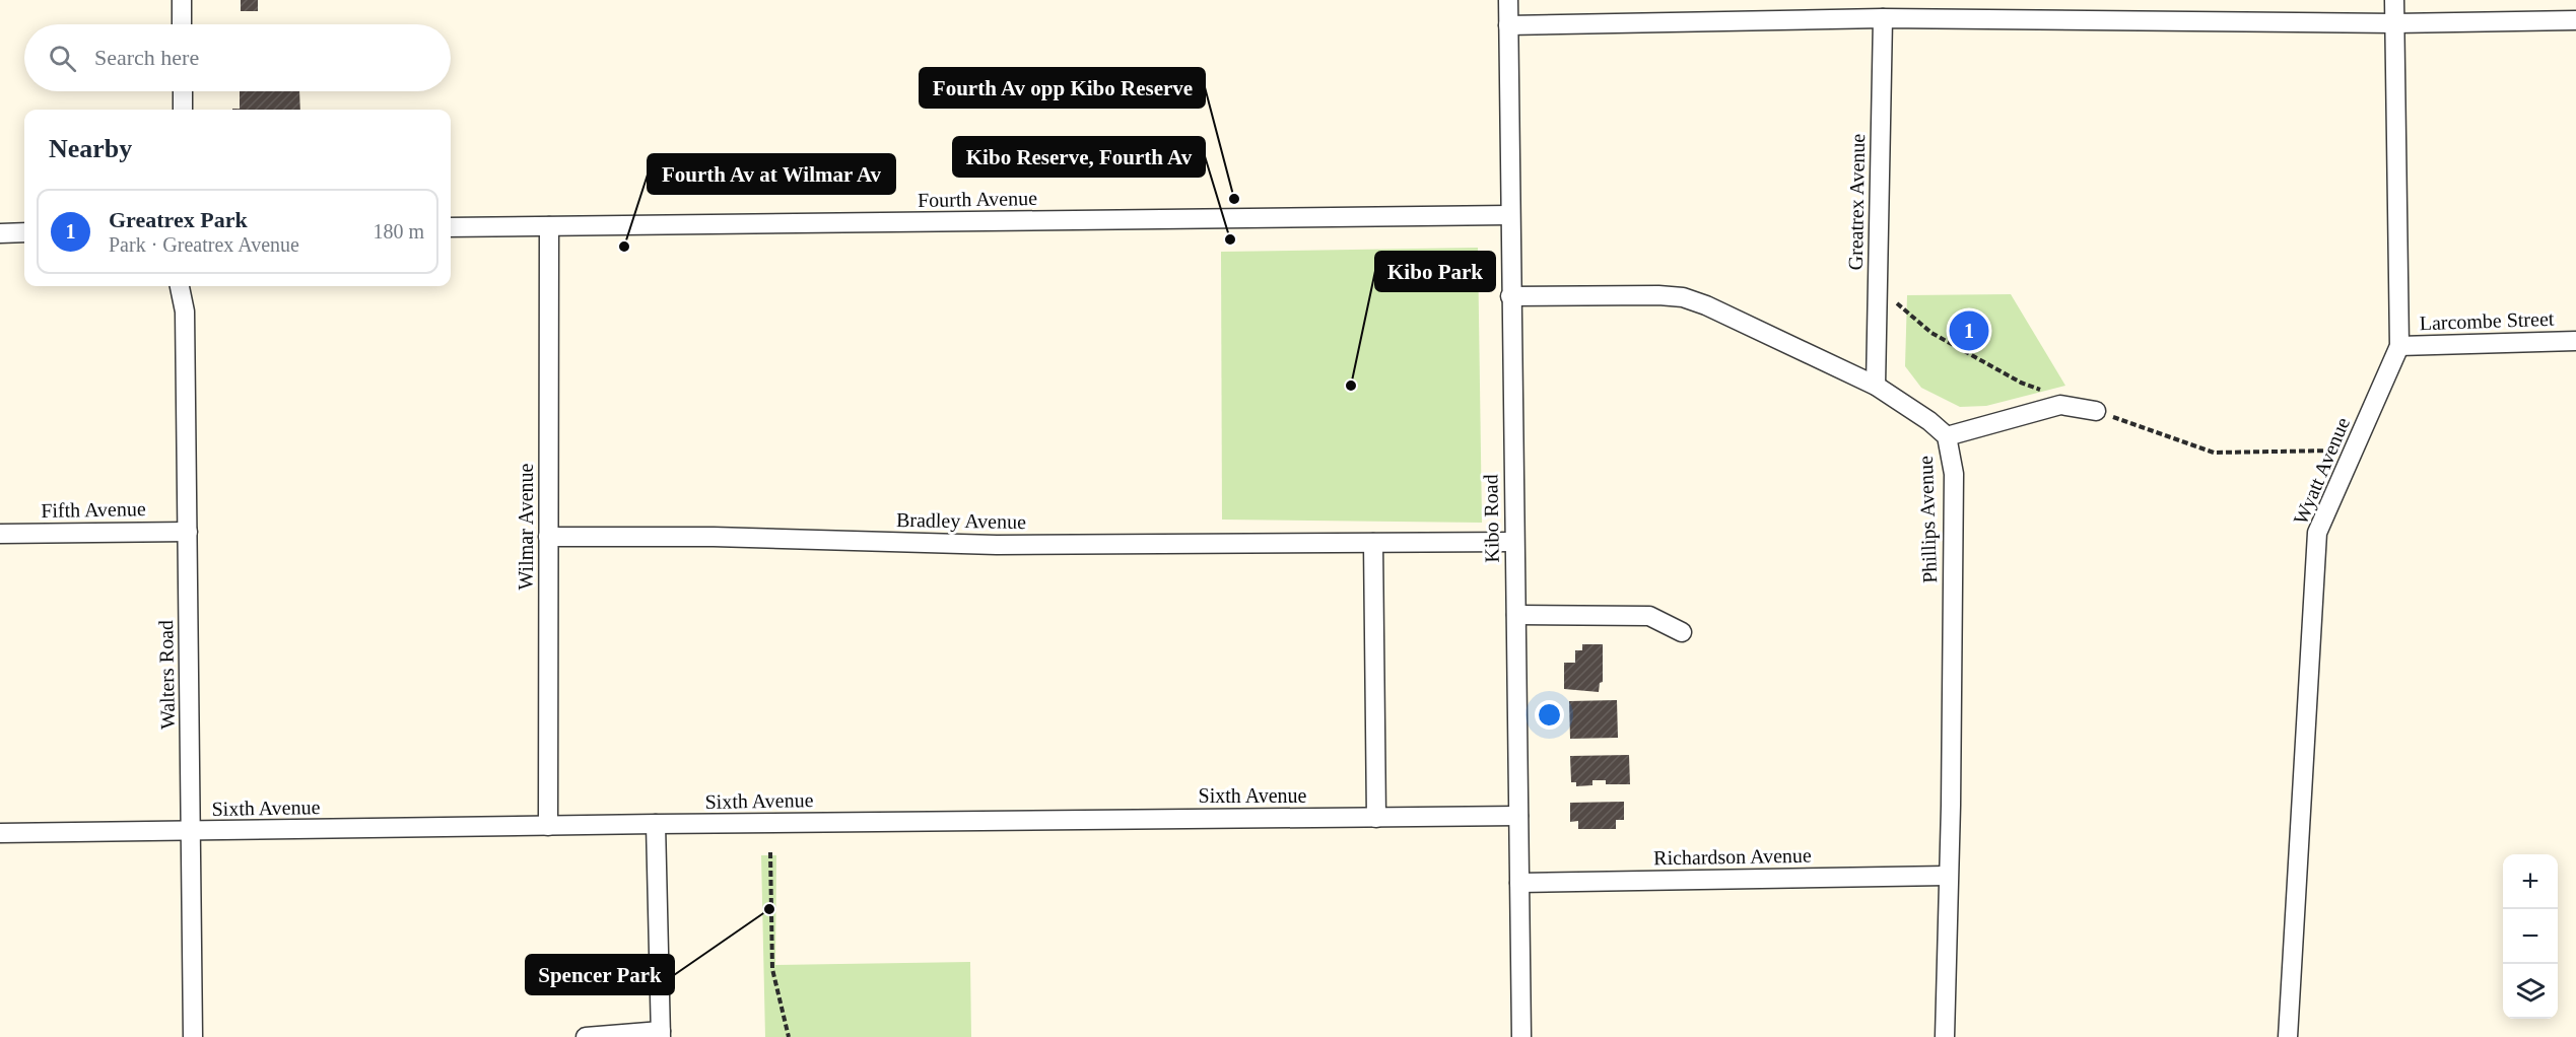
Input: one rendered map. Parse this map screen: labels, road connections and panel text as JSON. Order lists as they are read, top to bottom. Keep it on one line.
{"streets":{"street":["Fourth Avenue","Greatrex Avenue","Larcombe Street","Wyatt Avenue","Fifth Avenue","Kibo Road","Phillips Avenue","Bradley Avenue","Wilmar Avenue","Walters Road","Sixth Avenue","Richardson Avenue"]},"crossings":[["Fourth Avenue","Kibo Road"],["Fourth Avenue","Wilmar Avenue"],["Greatrex Avenue","Phillips Avenue"],["Larcombe Street","Wyatt Avenue"],["Fifth Avenue","Walters Road"],["Kibo Road","Phillips Avenue"],["Kibo Road","Bradley Avenue"],["Kibo Road","Sixth Avenue"],["Kibo Road","Richardson Avenue"],["Phillips Avenue","Richardson Avenue"],["Bradley Avenue","Wilmar Avenue"],["Wilmar Avenue","Sixth Avenue"],["Walters Road","Sixth Avenue"]],"places":["Fourth Av opp Kibo Reserve","Kibo Reserve, Fourth Av","Fourth Av at Wilmar Av","Kibo Park","Spencer Park"],"page":{"search":"Search here","heading":"Nearby","list":[{"mark":"1","name":"Greatrex Park","note":"Park · Greatrex Avenue","value":"180 m"}],"pins":"1","map_buttons":["+","−"]}}
